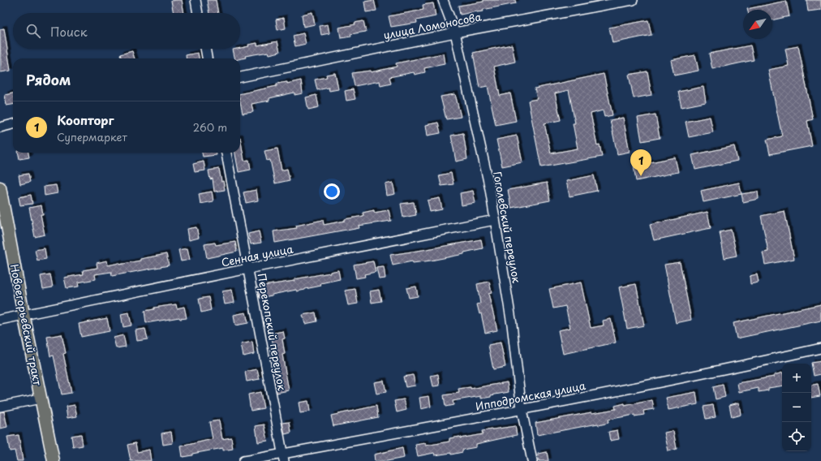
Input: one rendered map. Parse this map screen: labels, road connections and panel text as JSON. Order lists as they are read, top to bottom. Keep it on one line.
{"streets":{"main road":["Новоегорьевский тракт"],"street":["улица Ломоносова","Гоголевский переулок","Сенная улица","Перекопский переулок","Ипподромская улица"]},"crossings":[["улица Ломоносова","Гоголевский переулок"],["Гоголевский переулок","Сенная улица"],["Гоголевский переулок","Ипподромская улица"],["Сенная улица","Новоегорьевский тракт"],["Сенная улица","Перекопский переулок"],["Перекопский переулок","Ипподромская улица"]],"north":"bottom left","page":{"search":"Поиск","heading":"Рядом","list":[{"mark":"1","name":"Коопторг","note":"Супермаркет","value":"260 m"}],"pins":"1","map_buttons":["+","−"]}}
